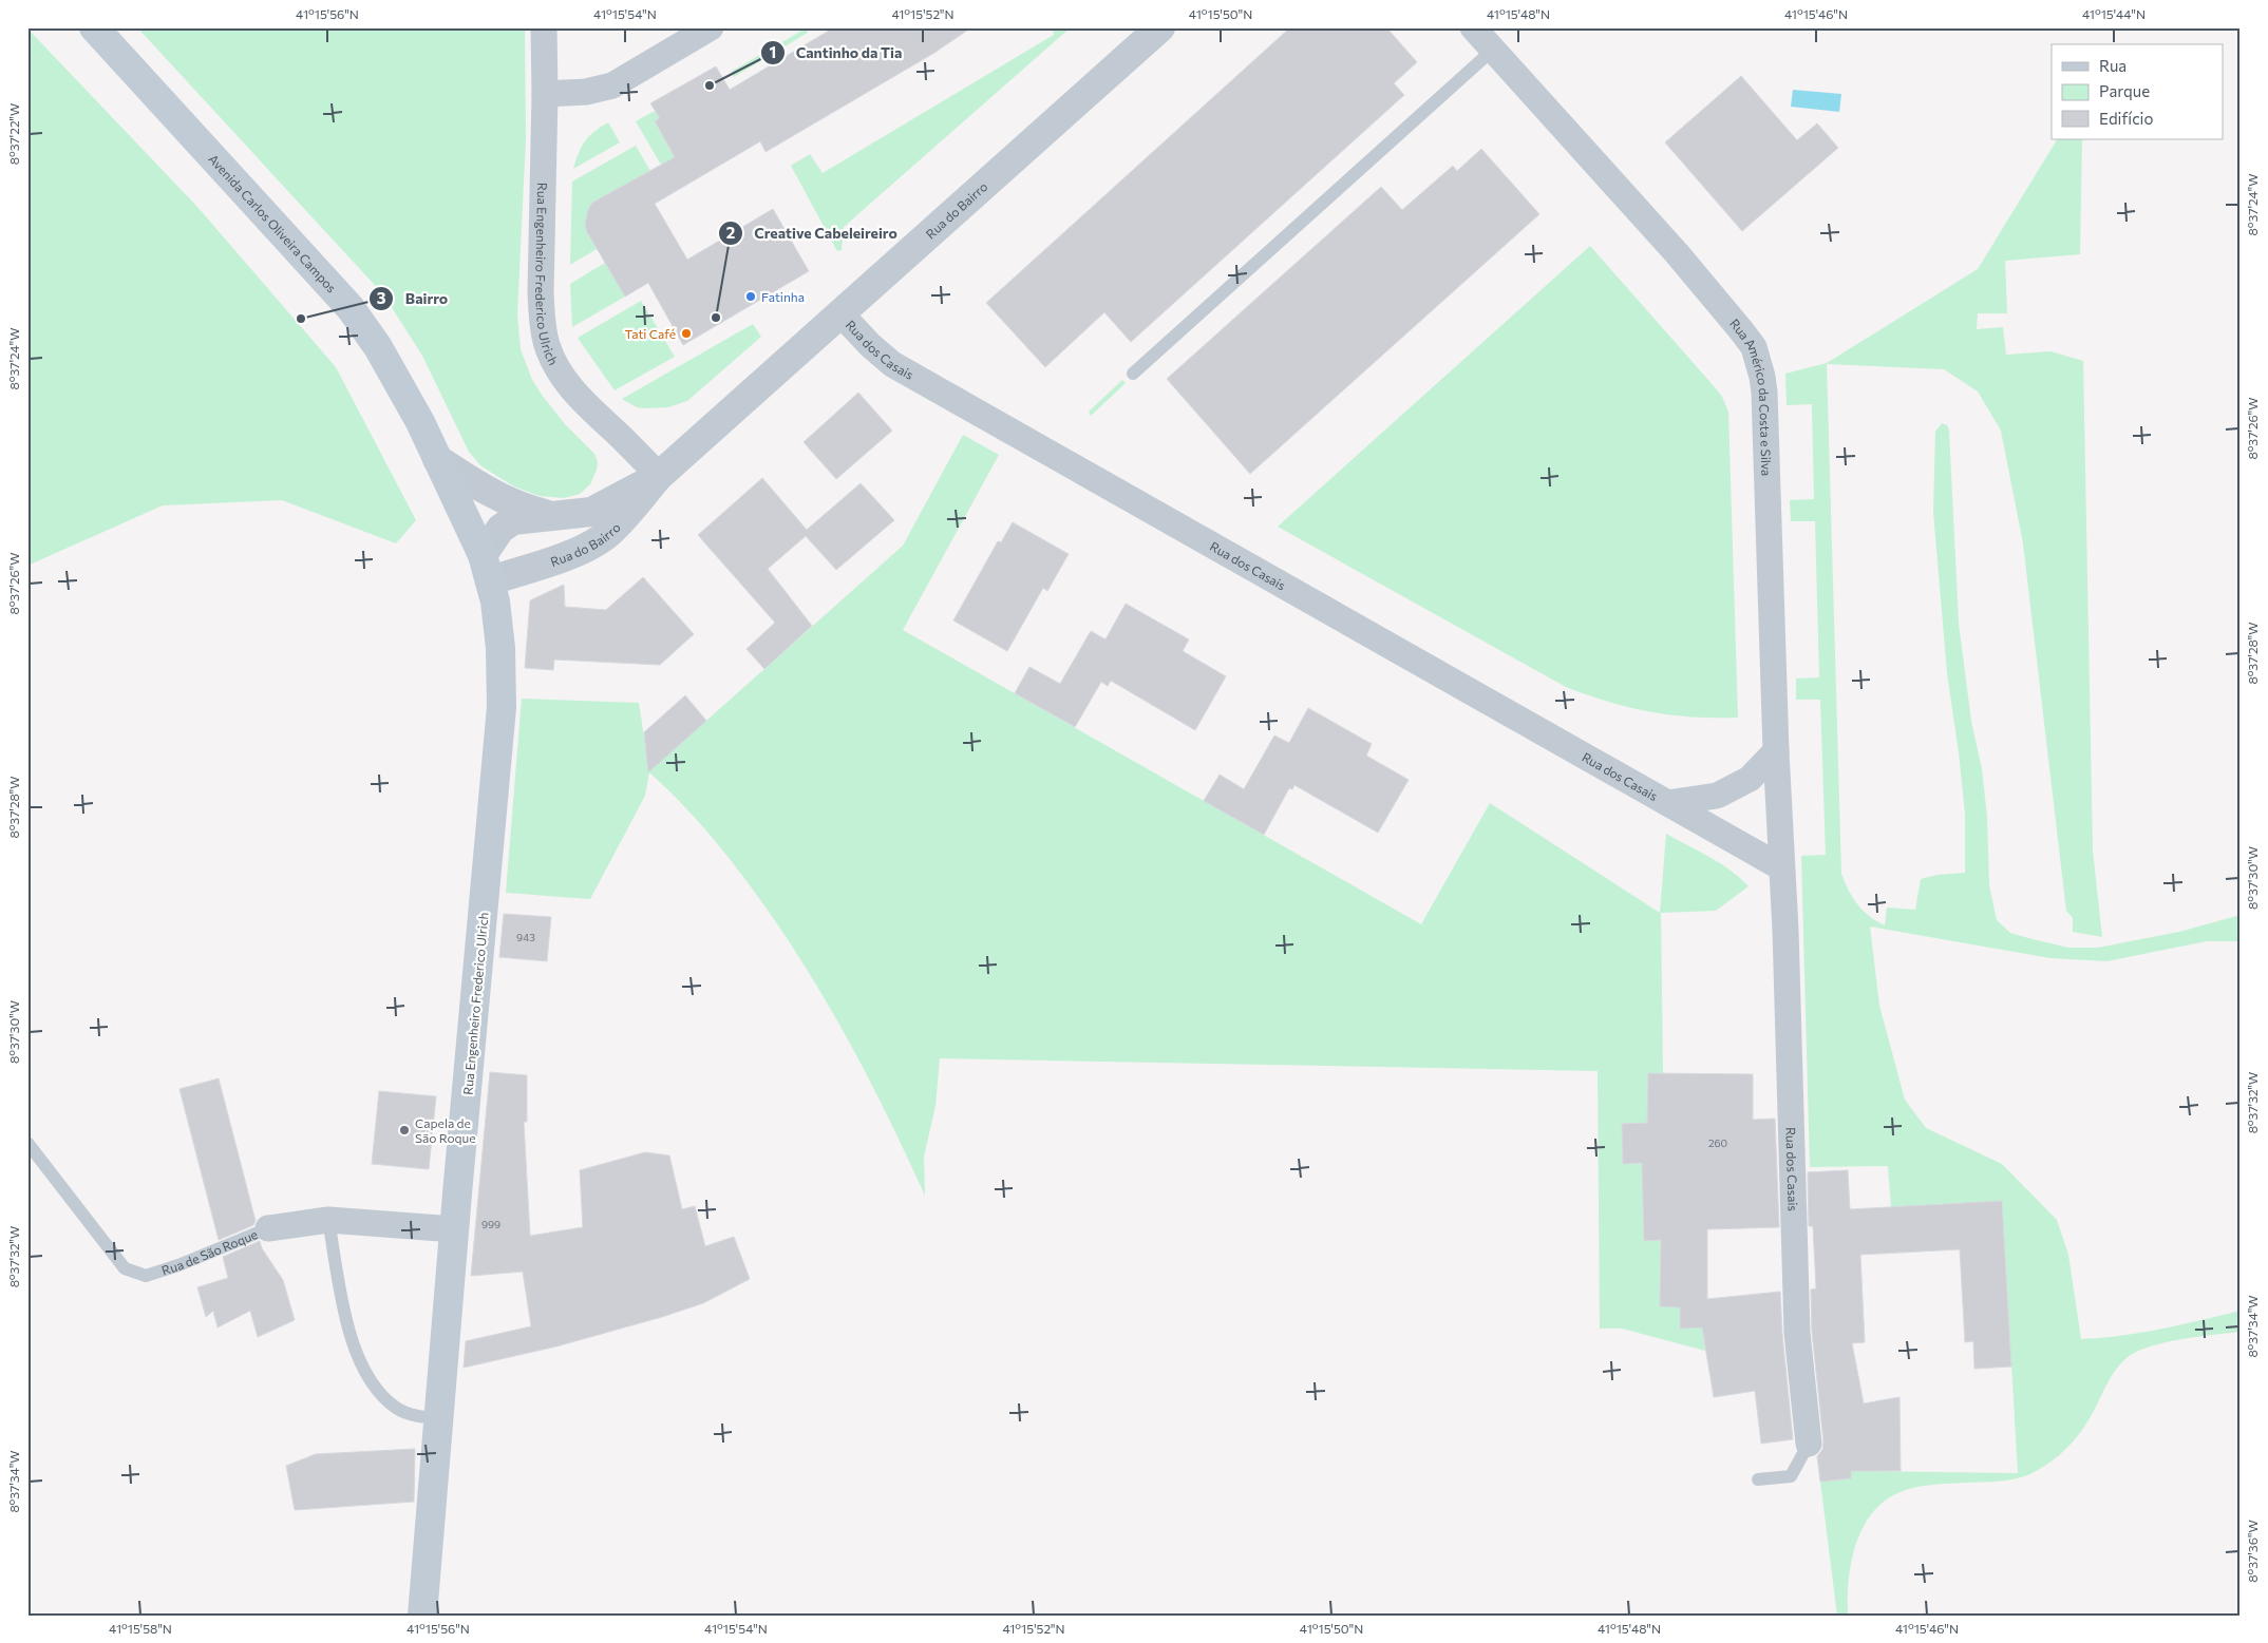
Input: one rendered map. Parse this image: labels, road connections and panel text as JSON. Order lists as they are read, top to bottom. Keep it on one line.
{"streets":{"main road":["Avenida Carlos Oliveira Campos","Rua Engenheiro Frederico Ulrich"],"street":["Rua do Bairro","Rua dos Casais","Rua Américo da Costa e Silva","Rua de São Roque"]},"crossings":[["Rua do Bairro","Avenida Carlos Oliveira Campos"],["Rua do Bairro","Rua Engenheiro Frederico Ulrich"],["Rua do Bairro","Rua dos Casais"],["Avenida Carlos Oliveira Campos","Rua Engenheiro Frederico Ulrich"],["Rua Engenheiro Frederico Ulrich","Rua de São Roque"],["Rua dos Casais","Rua Américo da Costa e Silva"]],"places":["Cantinho da Tia","Fatinha","Creative Cabeleireiro","Bairro","Tati Café","Capela de São Roque"],"house_numbers":["943","260","999"],"legend":["Rua","Parque","Edifício"],"coordinates":["41°15'56\"N","41°15'54\"N","41°15'52\"N","41°15'50\"N","41°15'48\"N","41°15'46\"N","41°15'44\"N","8°37'22\"W","8°37'24\"W","8°37'26\"W","8°37'28\"W","8°37'30\"W","8°37'32\"W","8°37'34\"W","8°37'36\"W","41°15'58\"N"]}
